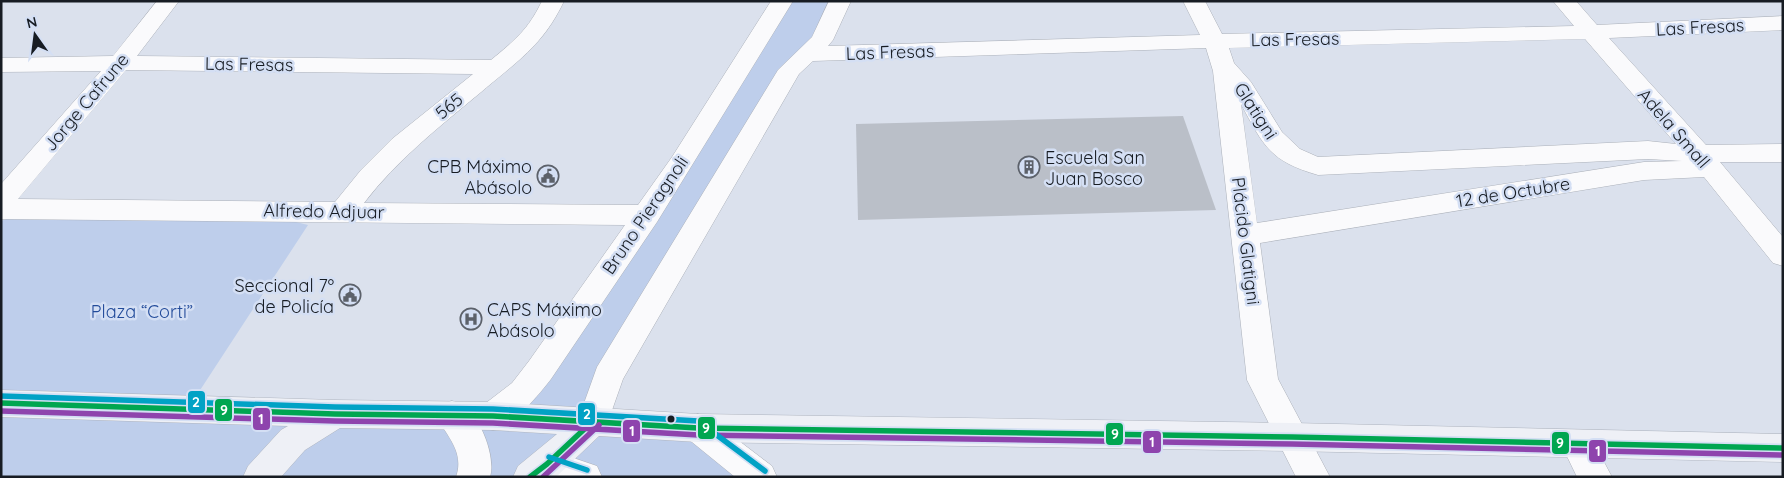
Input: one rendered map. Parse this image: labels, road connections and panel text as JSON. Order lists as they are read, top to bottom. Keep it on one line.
{"streets":{"street":["Las Fresas","Jorge Cafrune","565","Glatigni","Adela Small","12 de Octubre","Alfredo Adjuar","Bruno Pieragnoli","Plácido Glatigni"]},"crossings":[["Las Fresas","Jorge Cafrune"],["Las Fresas","565"],["Las Fresas","Glatigni"],["Las Fresas","Adela Small"],["Las Fresas","Plácido Glatigni"],["565","Alfredo Adjuar"],["Glatigni","12 de Octubre"],["Glatigni","Plácido Glatigni"],["Adela Small","12 de Octubre"],["12 de Octubre","Plácido Glatigni"],["Alfredo Adjuar","Bruno Pieragnoli"]],"parks":["Plaza “Corti”"],"places":{"building":["Escuela San Juan Bosco"],"public building":["CPB Máximo Abásolo","Seccional 7º de Policía"],"hospital":["CAPS Máximo Abásolo"]},"lines":["transit line 2","transit line 9","transit line 1"],"north":"top"}
